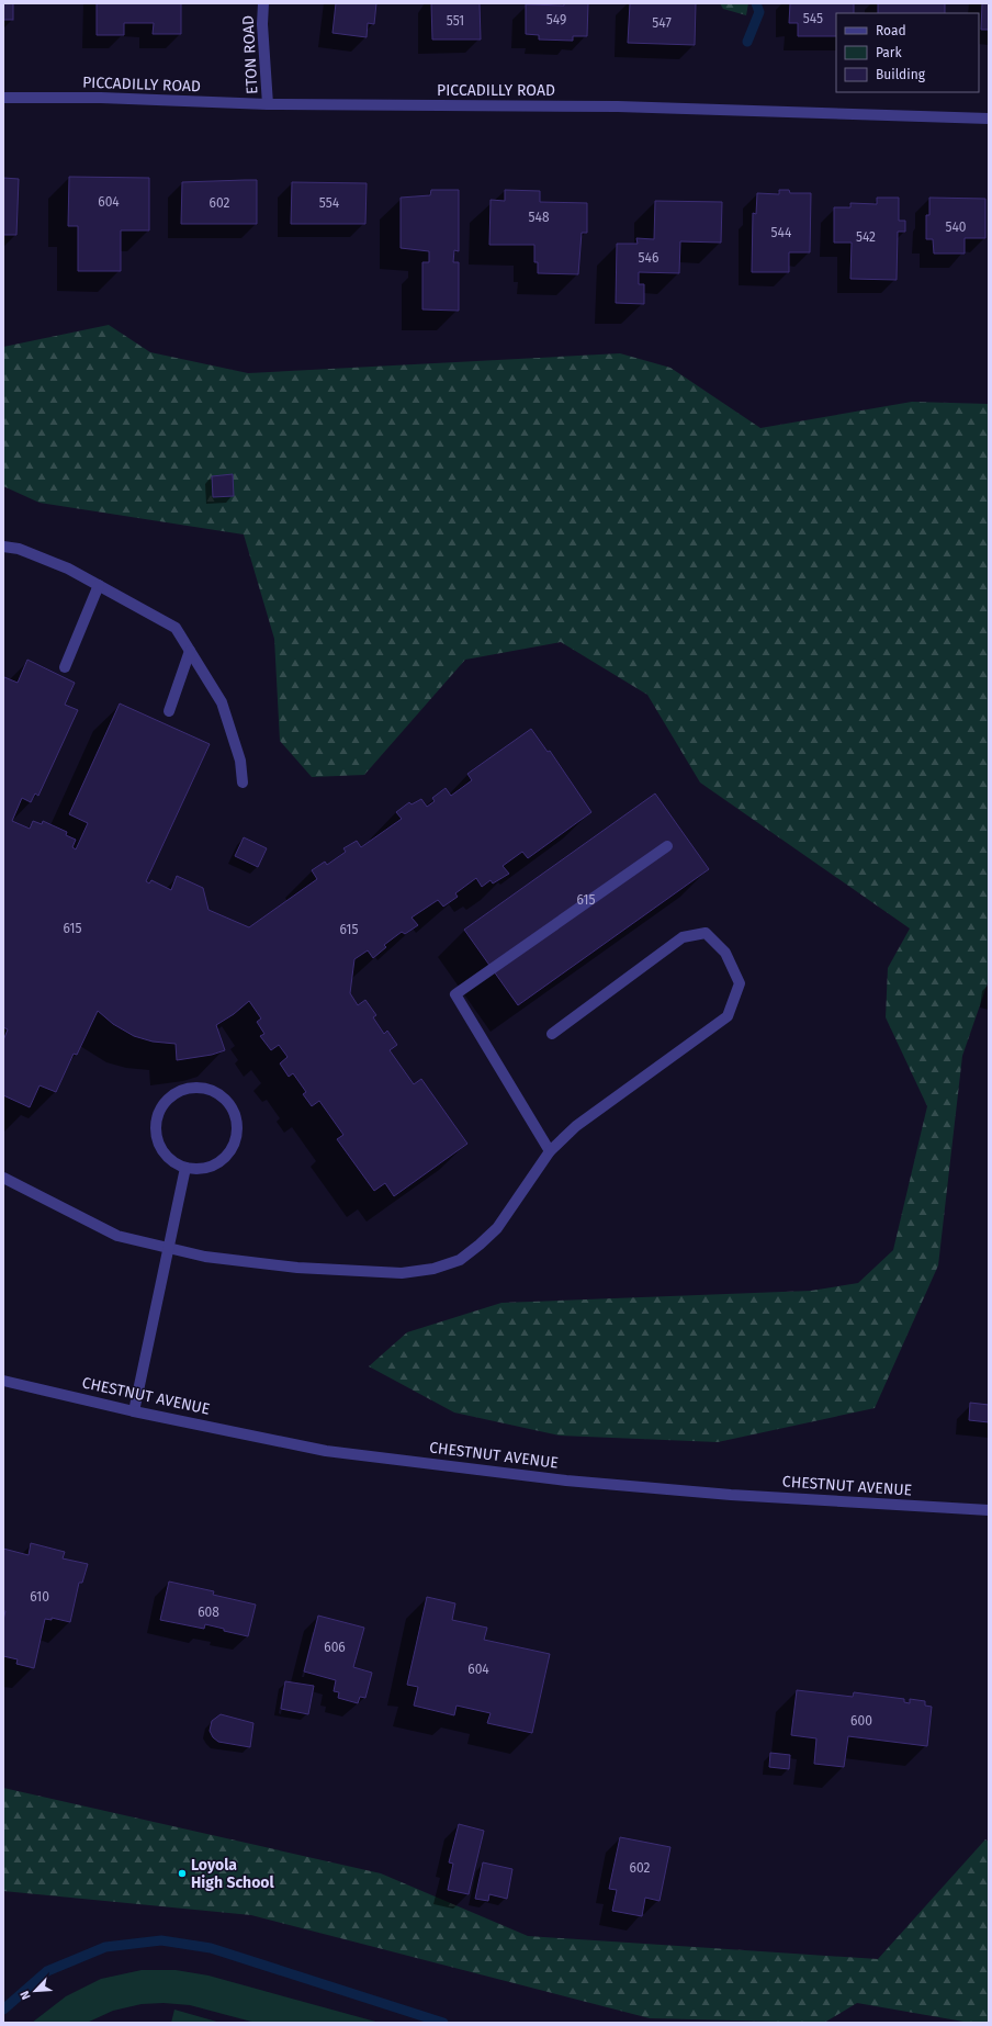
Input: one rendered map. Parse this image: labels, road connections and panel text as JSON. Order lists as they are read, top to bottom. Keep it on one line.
{"streets":{"street":["ETON ROAD","PICCADILLY ROAD","CHESTNUT AVENUE"]},"crossings":[["ETON ROAD","PICCADILLY ROAD"]],"places":["Loyola High School"],"house_numbers":["545","549","551","547","604","602","554","548","540","544","542","546","615","615","615","610","608","606","604","600","602"],"legend":["Road","Park","Building"],"north":"bottom left"}
